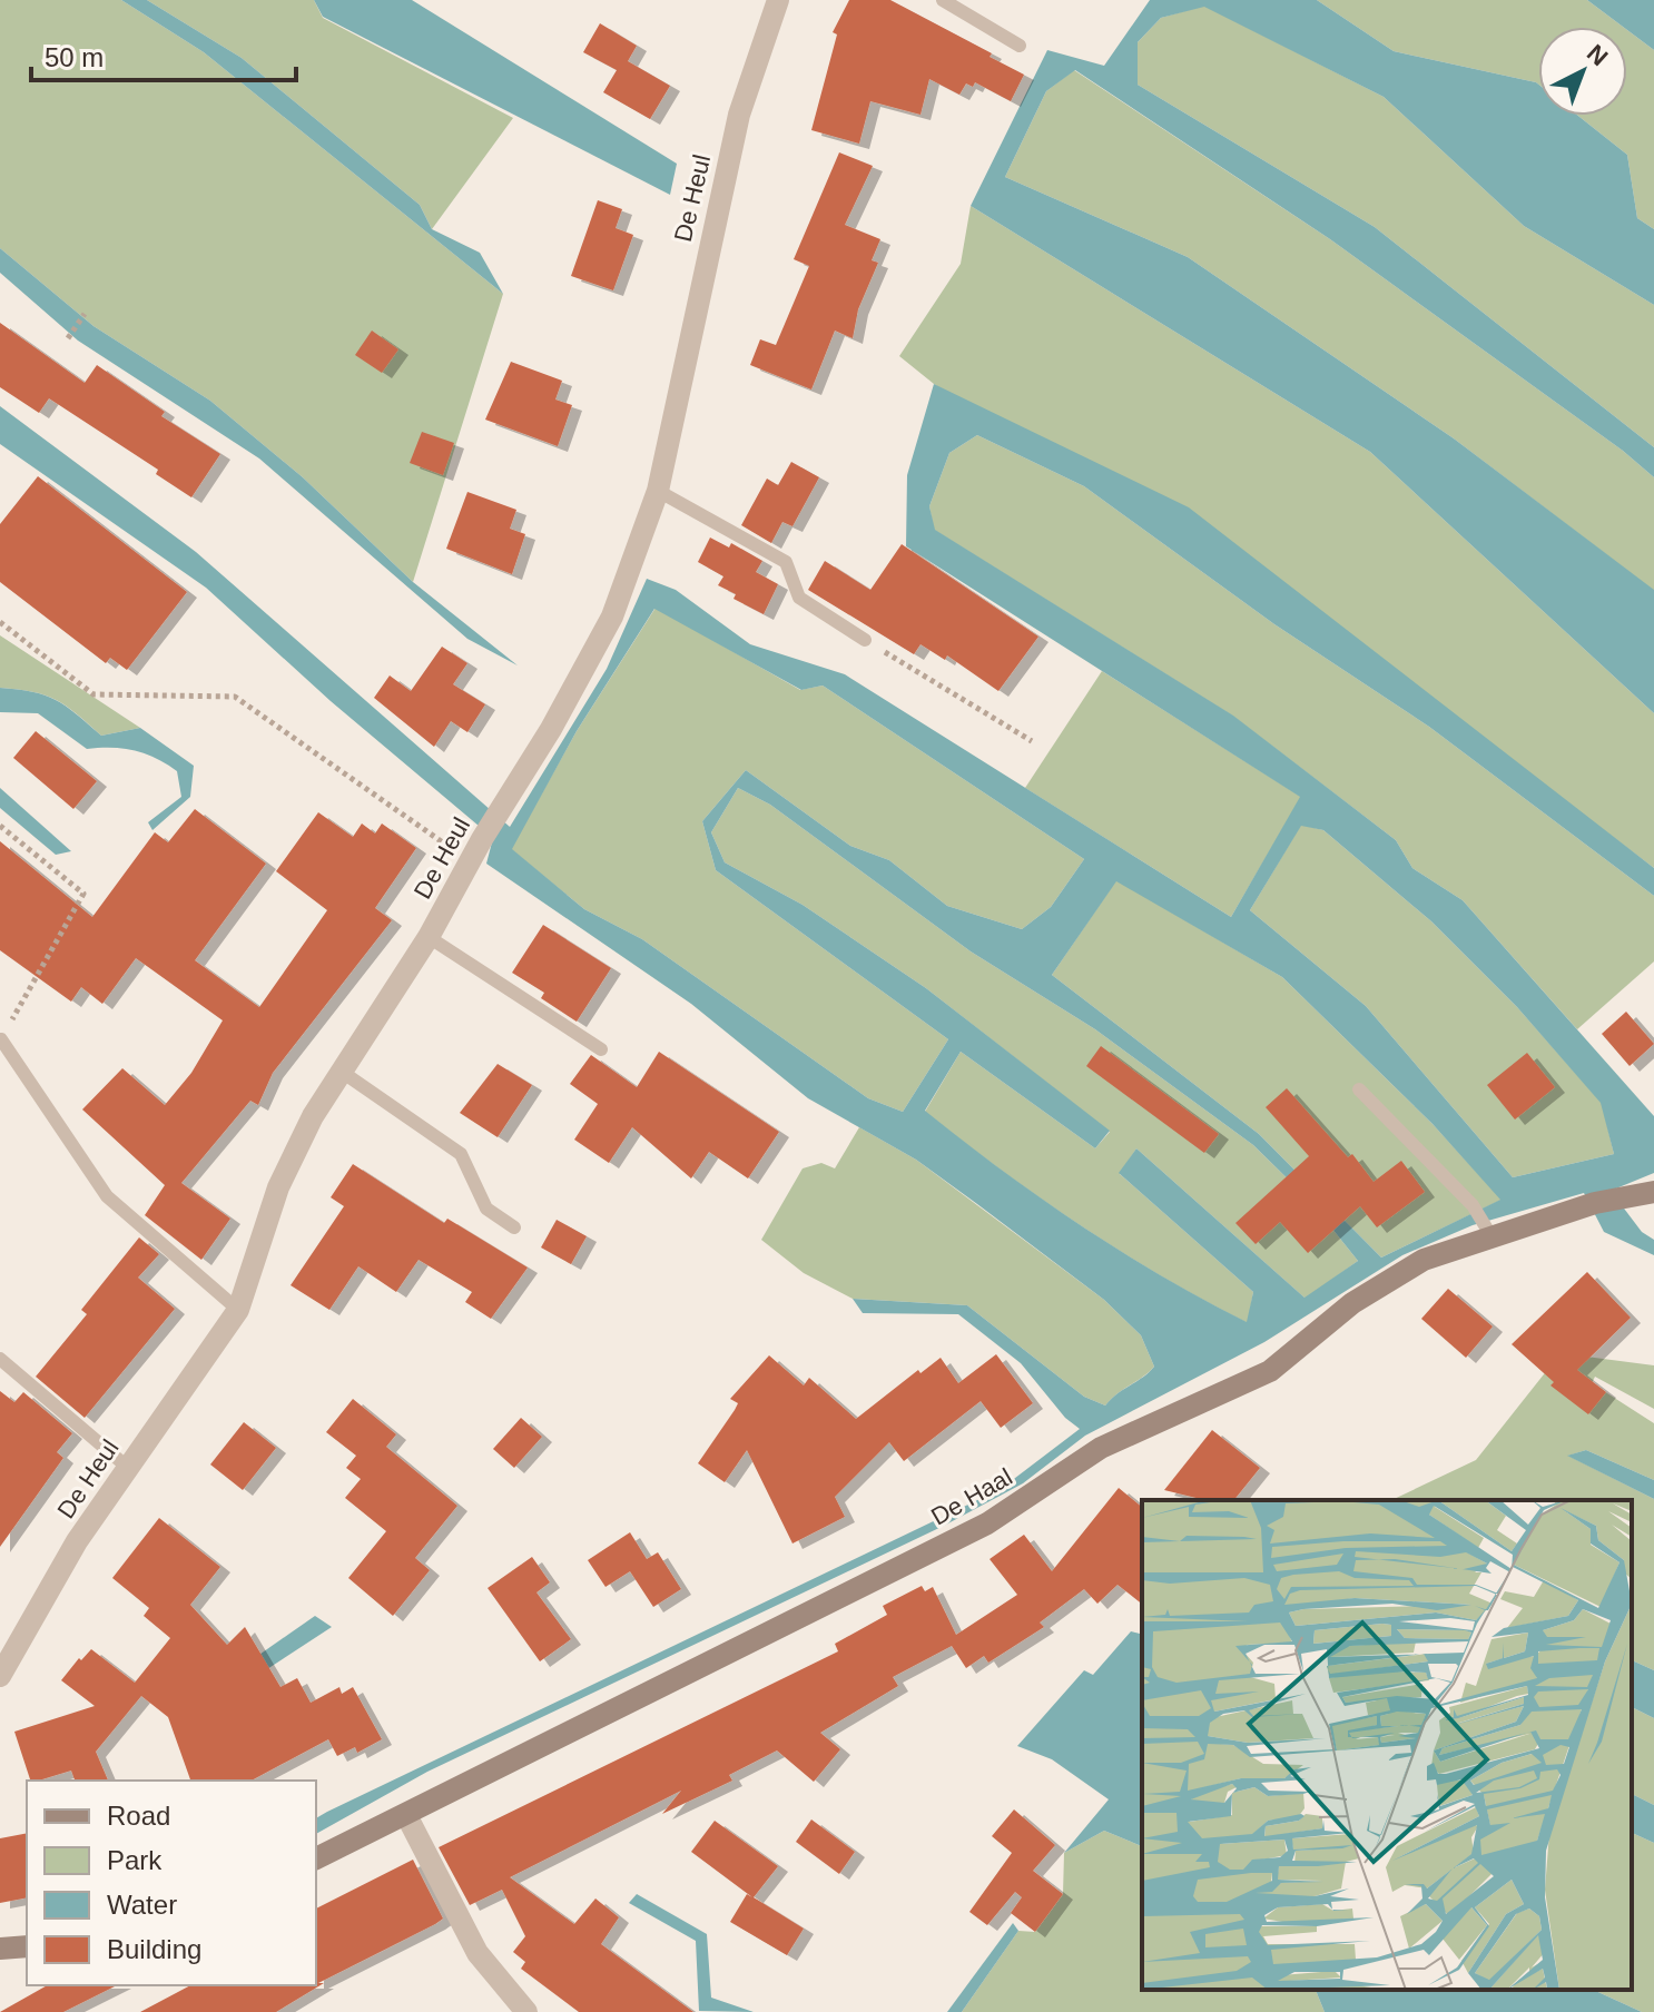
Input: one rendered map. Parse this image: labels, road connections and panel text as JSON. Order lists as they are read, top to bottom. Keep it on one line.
{"streets":{"street":["De Heul","De Haal"]},"legend":["Road","Park","Water","Building"],"scale_bar":"50 m","north":"top right"}
